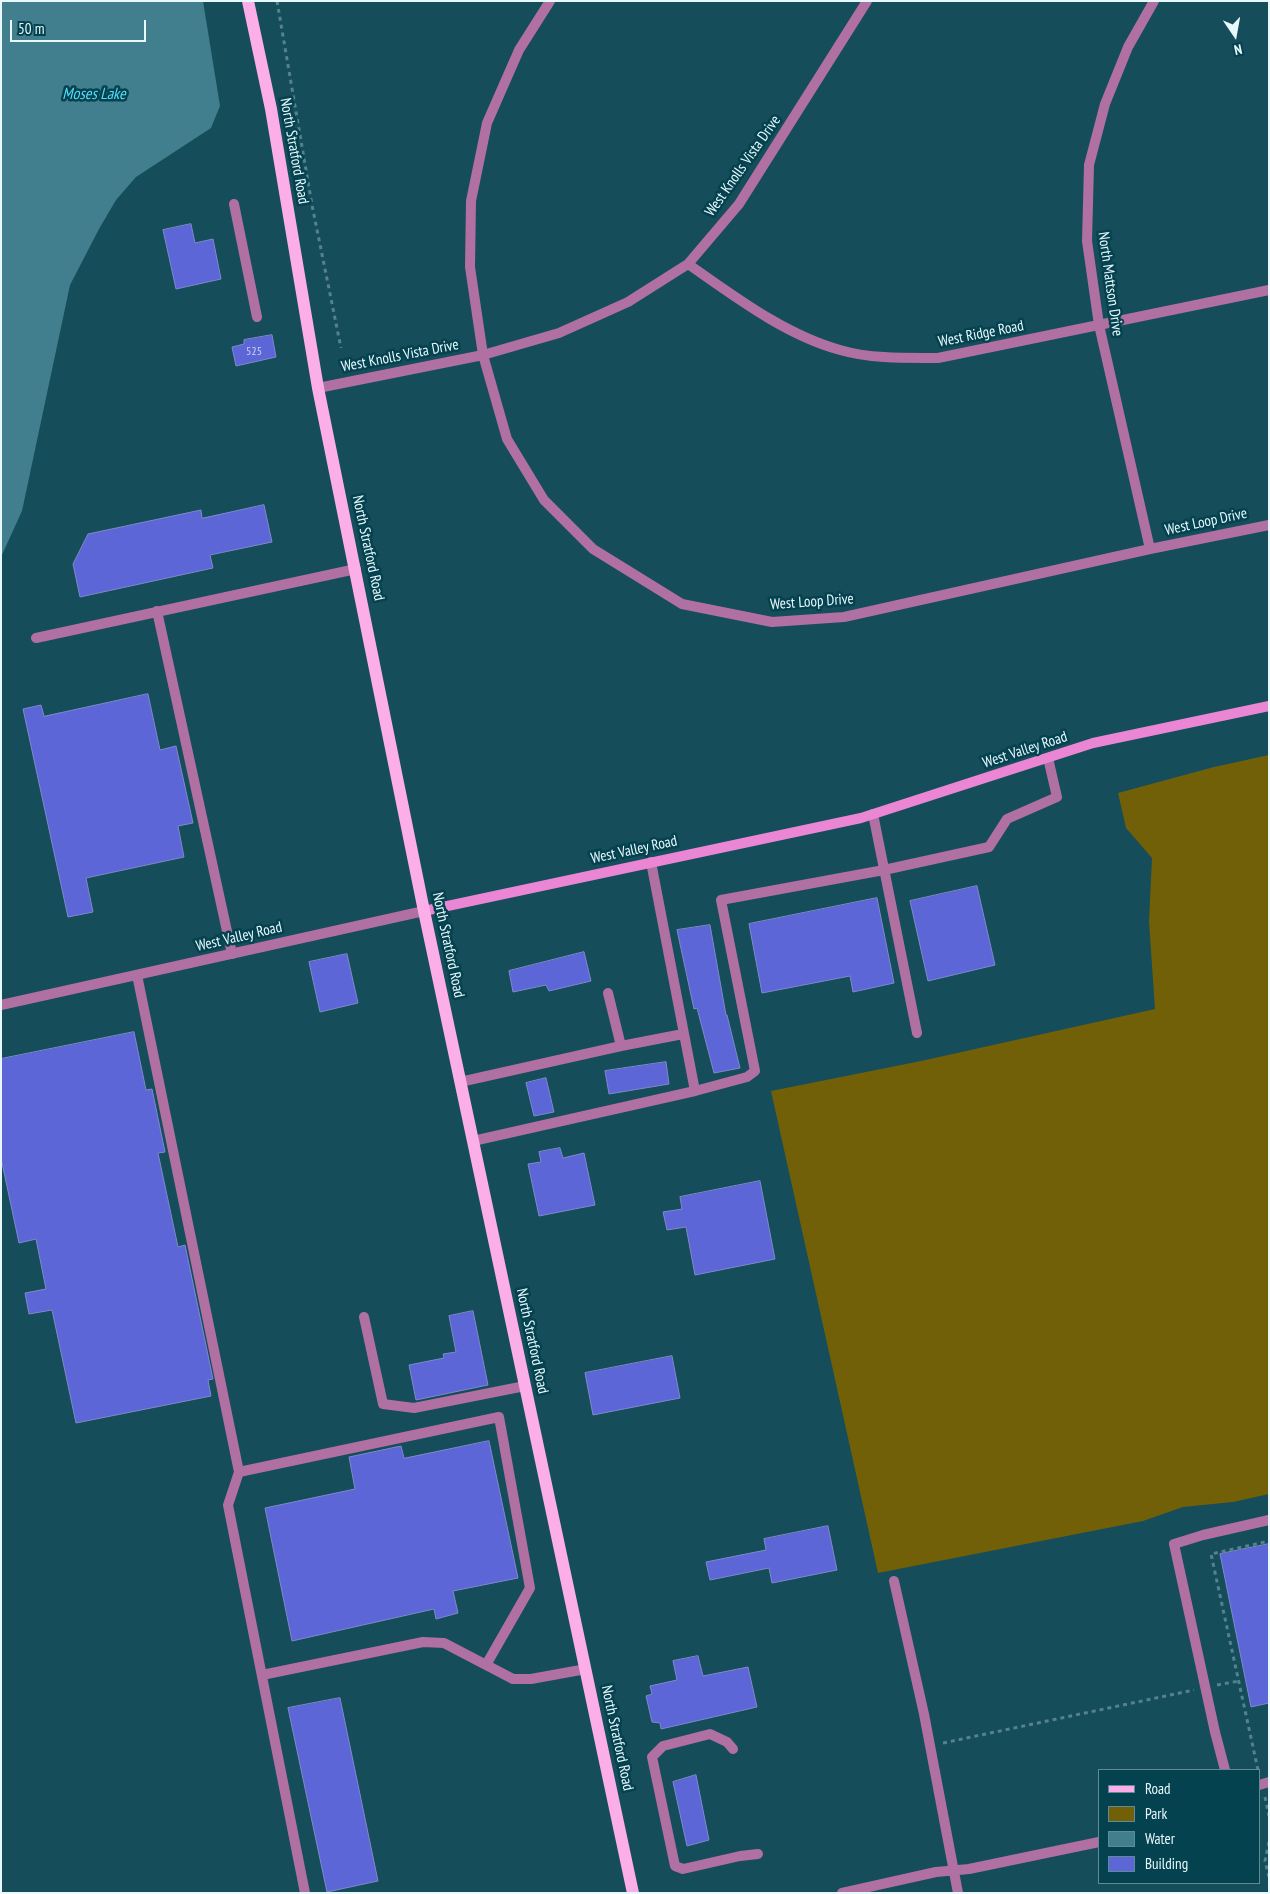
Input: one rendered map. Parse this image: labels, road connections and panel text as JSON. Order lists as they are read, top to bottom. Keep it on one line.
{"streets":{"main road":["North Stratford Road","West Valley Road"],"street":["West Knolls Vista Drive","North Mattson Drive","West Ridge Road","West Loop Drive"]},"crossings":[["North Stratford Road","West Knolls Vista Drive"],["North Stratford Road","West Valley Road"],["West Knolls Vista Drive","West Ridge Road"],["West Knolls Vista Drive","West Loop Drive"],["North Mattson Drive","West Ridge Road"],["North Mattson Drive","West Loop Drive"]],"water":["Moses Lake"],"house_numbers":["525"],"legend":["Road","Park","Water","Building"],"scale_bar":"50 m","north":"bottom"}
